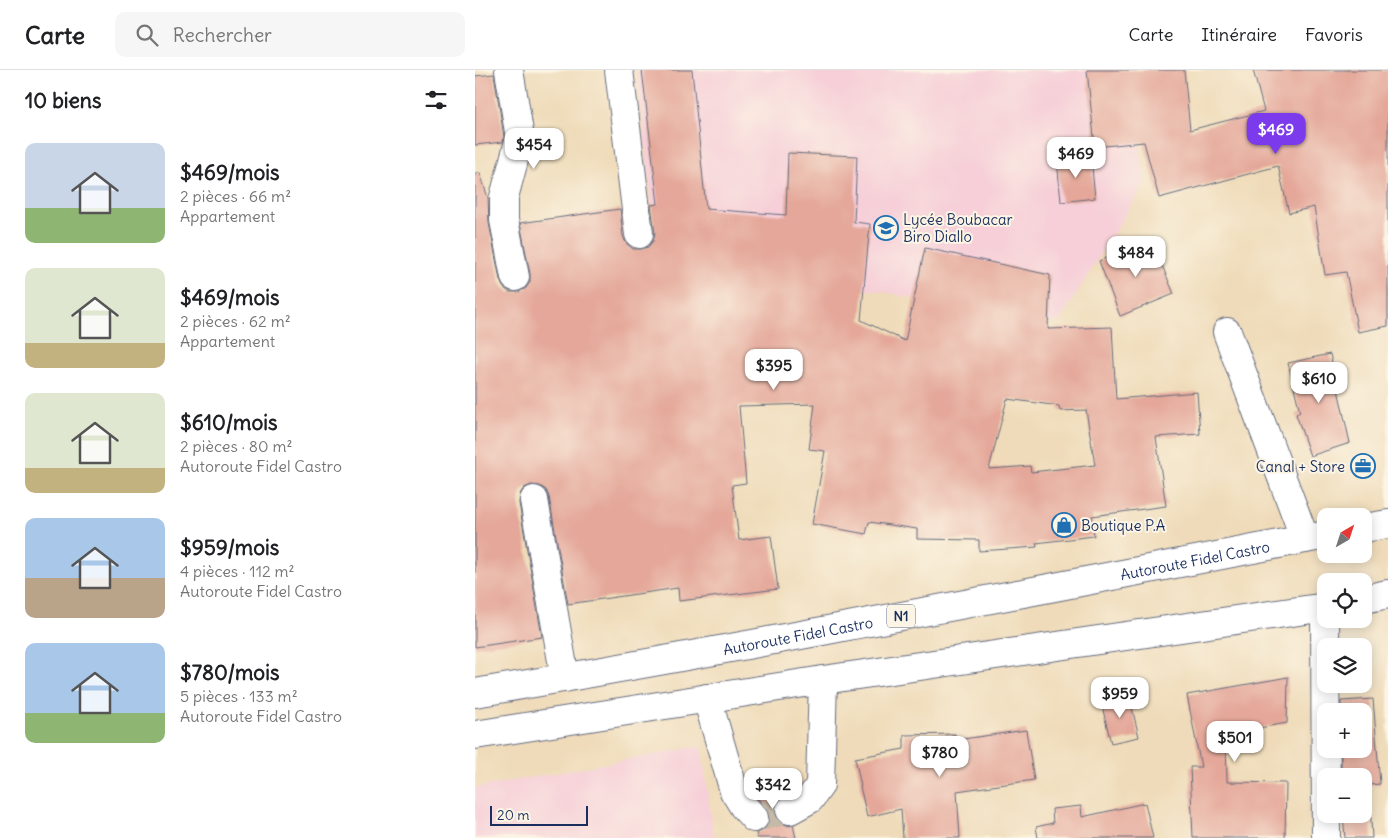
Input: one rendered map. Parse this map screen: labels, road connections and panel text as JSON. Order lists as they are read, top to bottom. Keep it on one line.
{"streets":{"main road":["Autoroute Fidel Castro","N1"]},"places":{"school or university":["Lycée Boubacar Biro Diallo"],"office":["Canal + Store"],"shop":["Boutique P.A"]},"scale_bar":"20 m","north":"top right","page":{"header":"Carte","search":"Rechercher","nav":["Carte","Itinéraire","Favoris"],"heading":"10 biens","price":["$469","$454","$469","$484","$395","$610","$959","$501","$780","$342"],"list":[{"name":"$469/mois","note":"2 pièces · 66 m² · Appartement"},{"name":"$469/mois","note":"2 pièces · 62 m² · Appartement"},{"name":"$610/mois","note":"2 pièces · 80 m² · Autoroute Fidel Castro"},{"name":"$959/mois","note":"4 pièces · 112 m² · Autoroute Fidel Castro"},{"name":"$780/mois","note":"5 pièces · 133 m² · Autoroute Fidel Castro"}],"map_buttons":["+","−"],"scale":"20 m"}}
